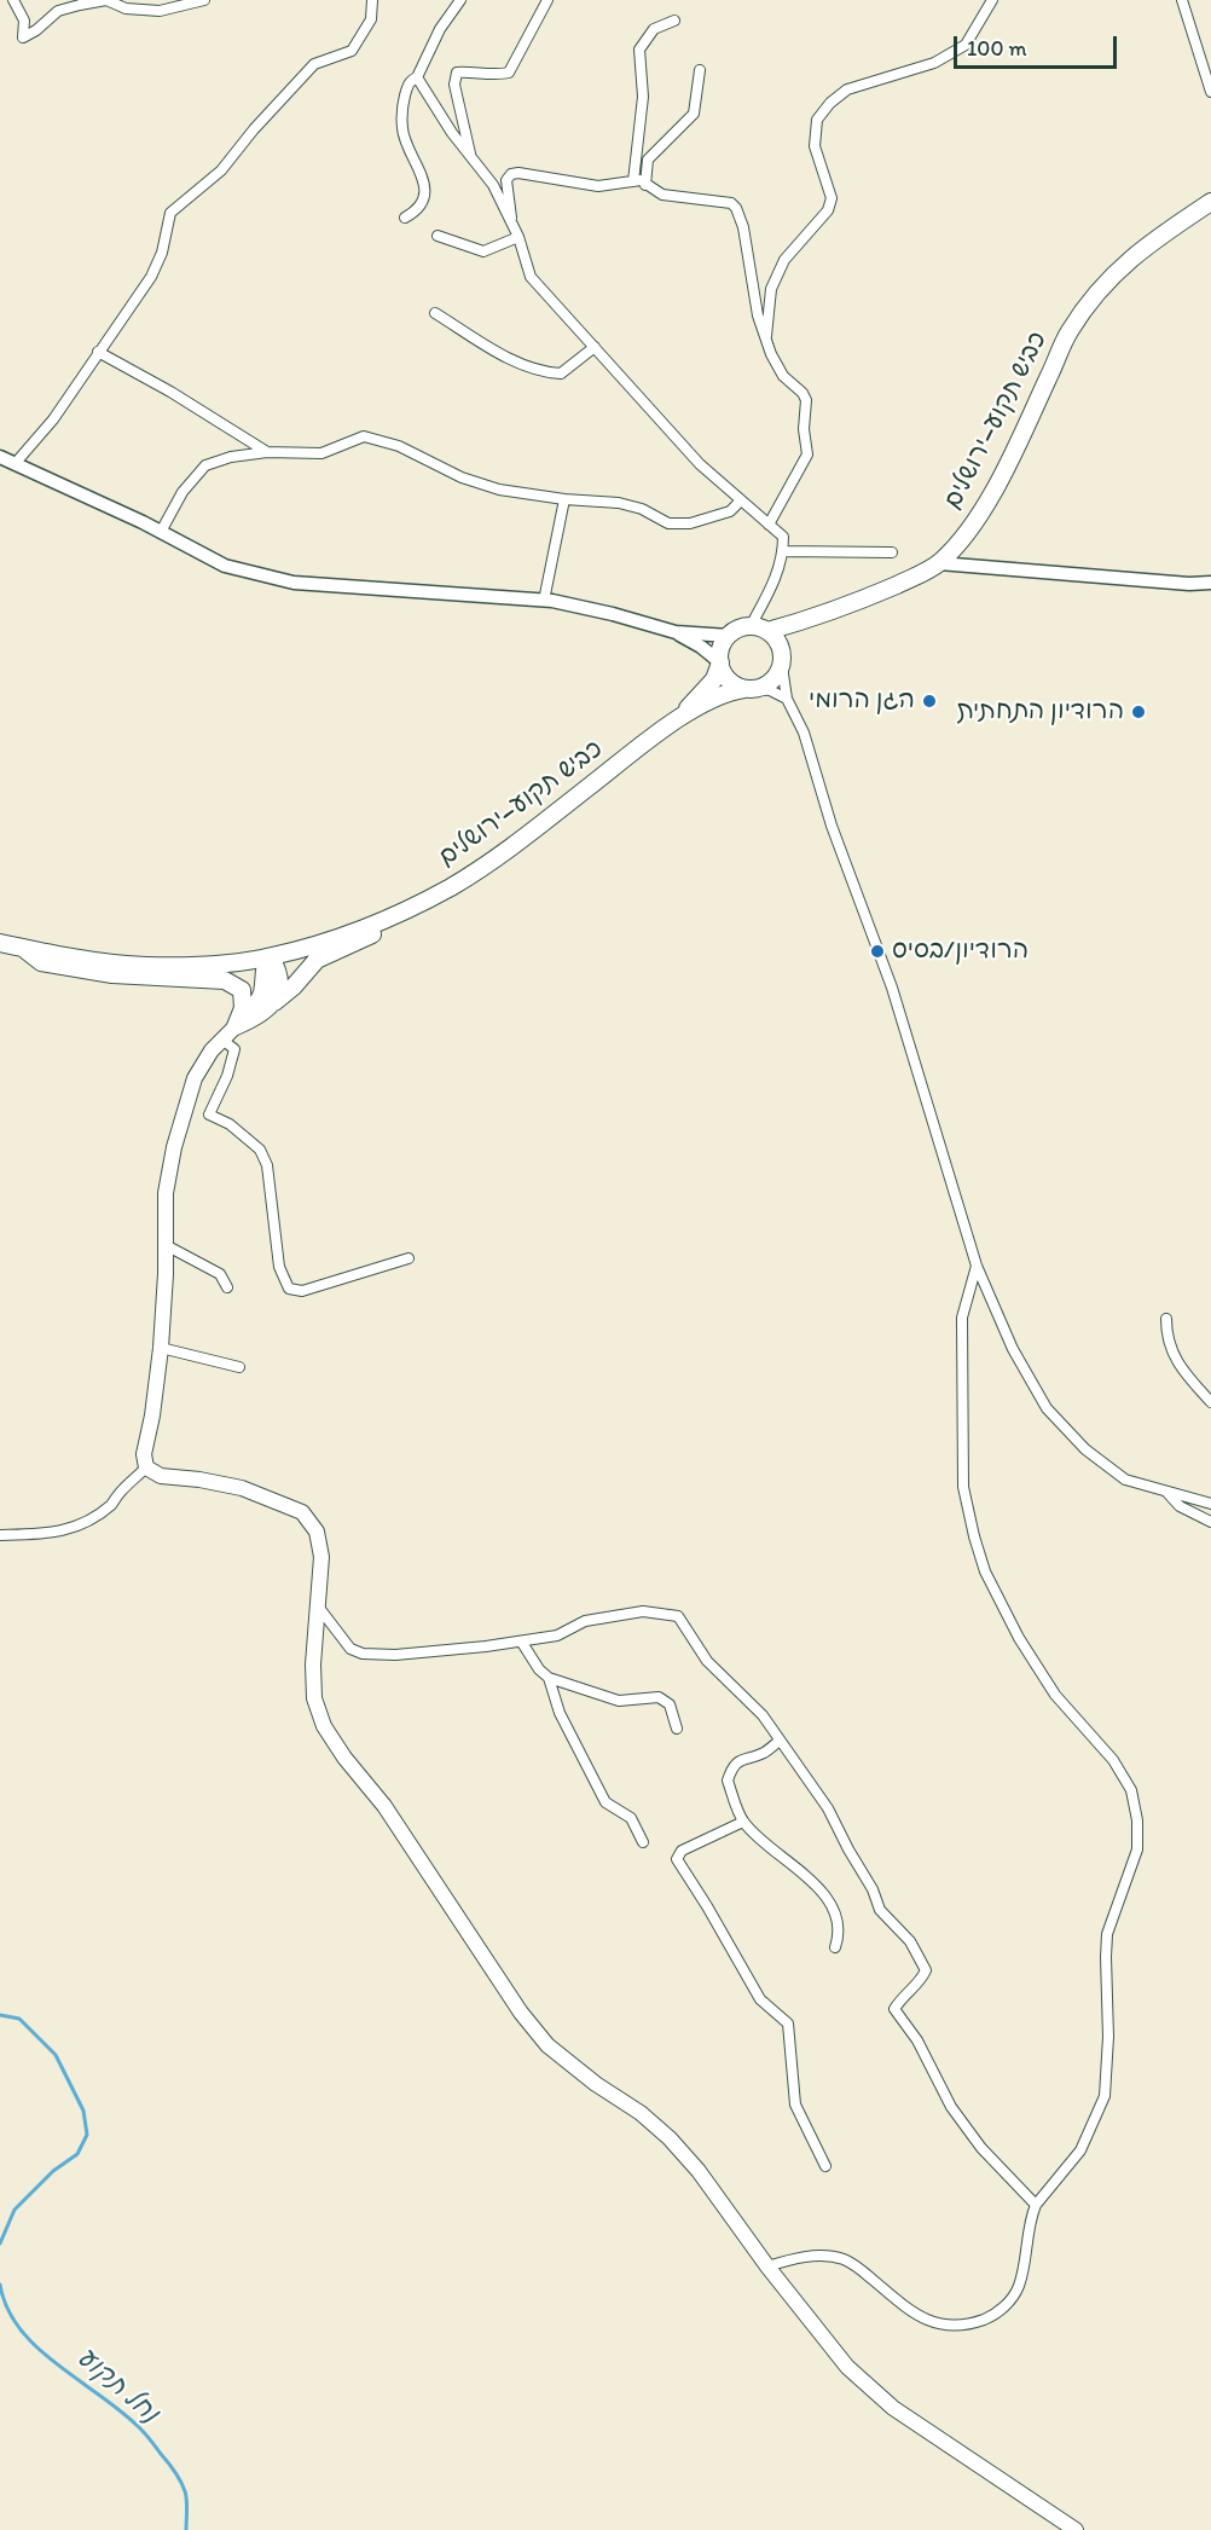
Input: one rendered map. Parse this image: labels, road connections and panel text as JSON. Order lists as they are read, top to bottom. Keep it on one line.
{"streets":{"main road":["כביש תקוע–ירושלים"]},"water":["נחל תקוע"],"places":["הגן הרומי","הרודיון התחתית","הרודיון/בסיס"],"scale_bar":"100 m"}
